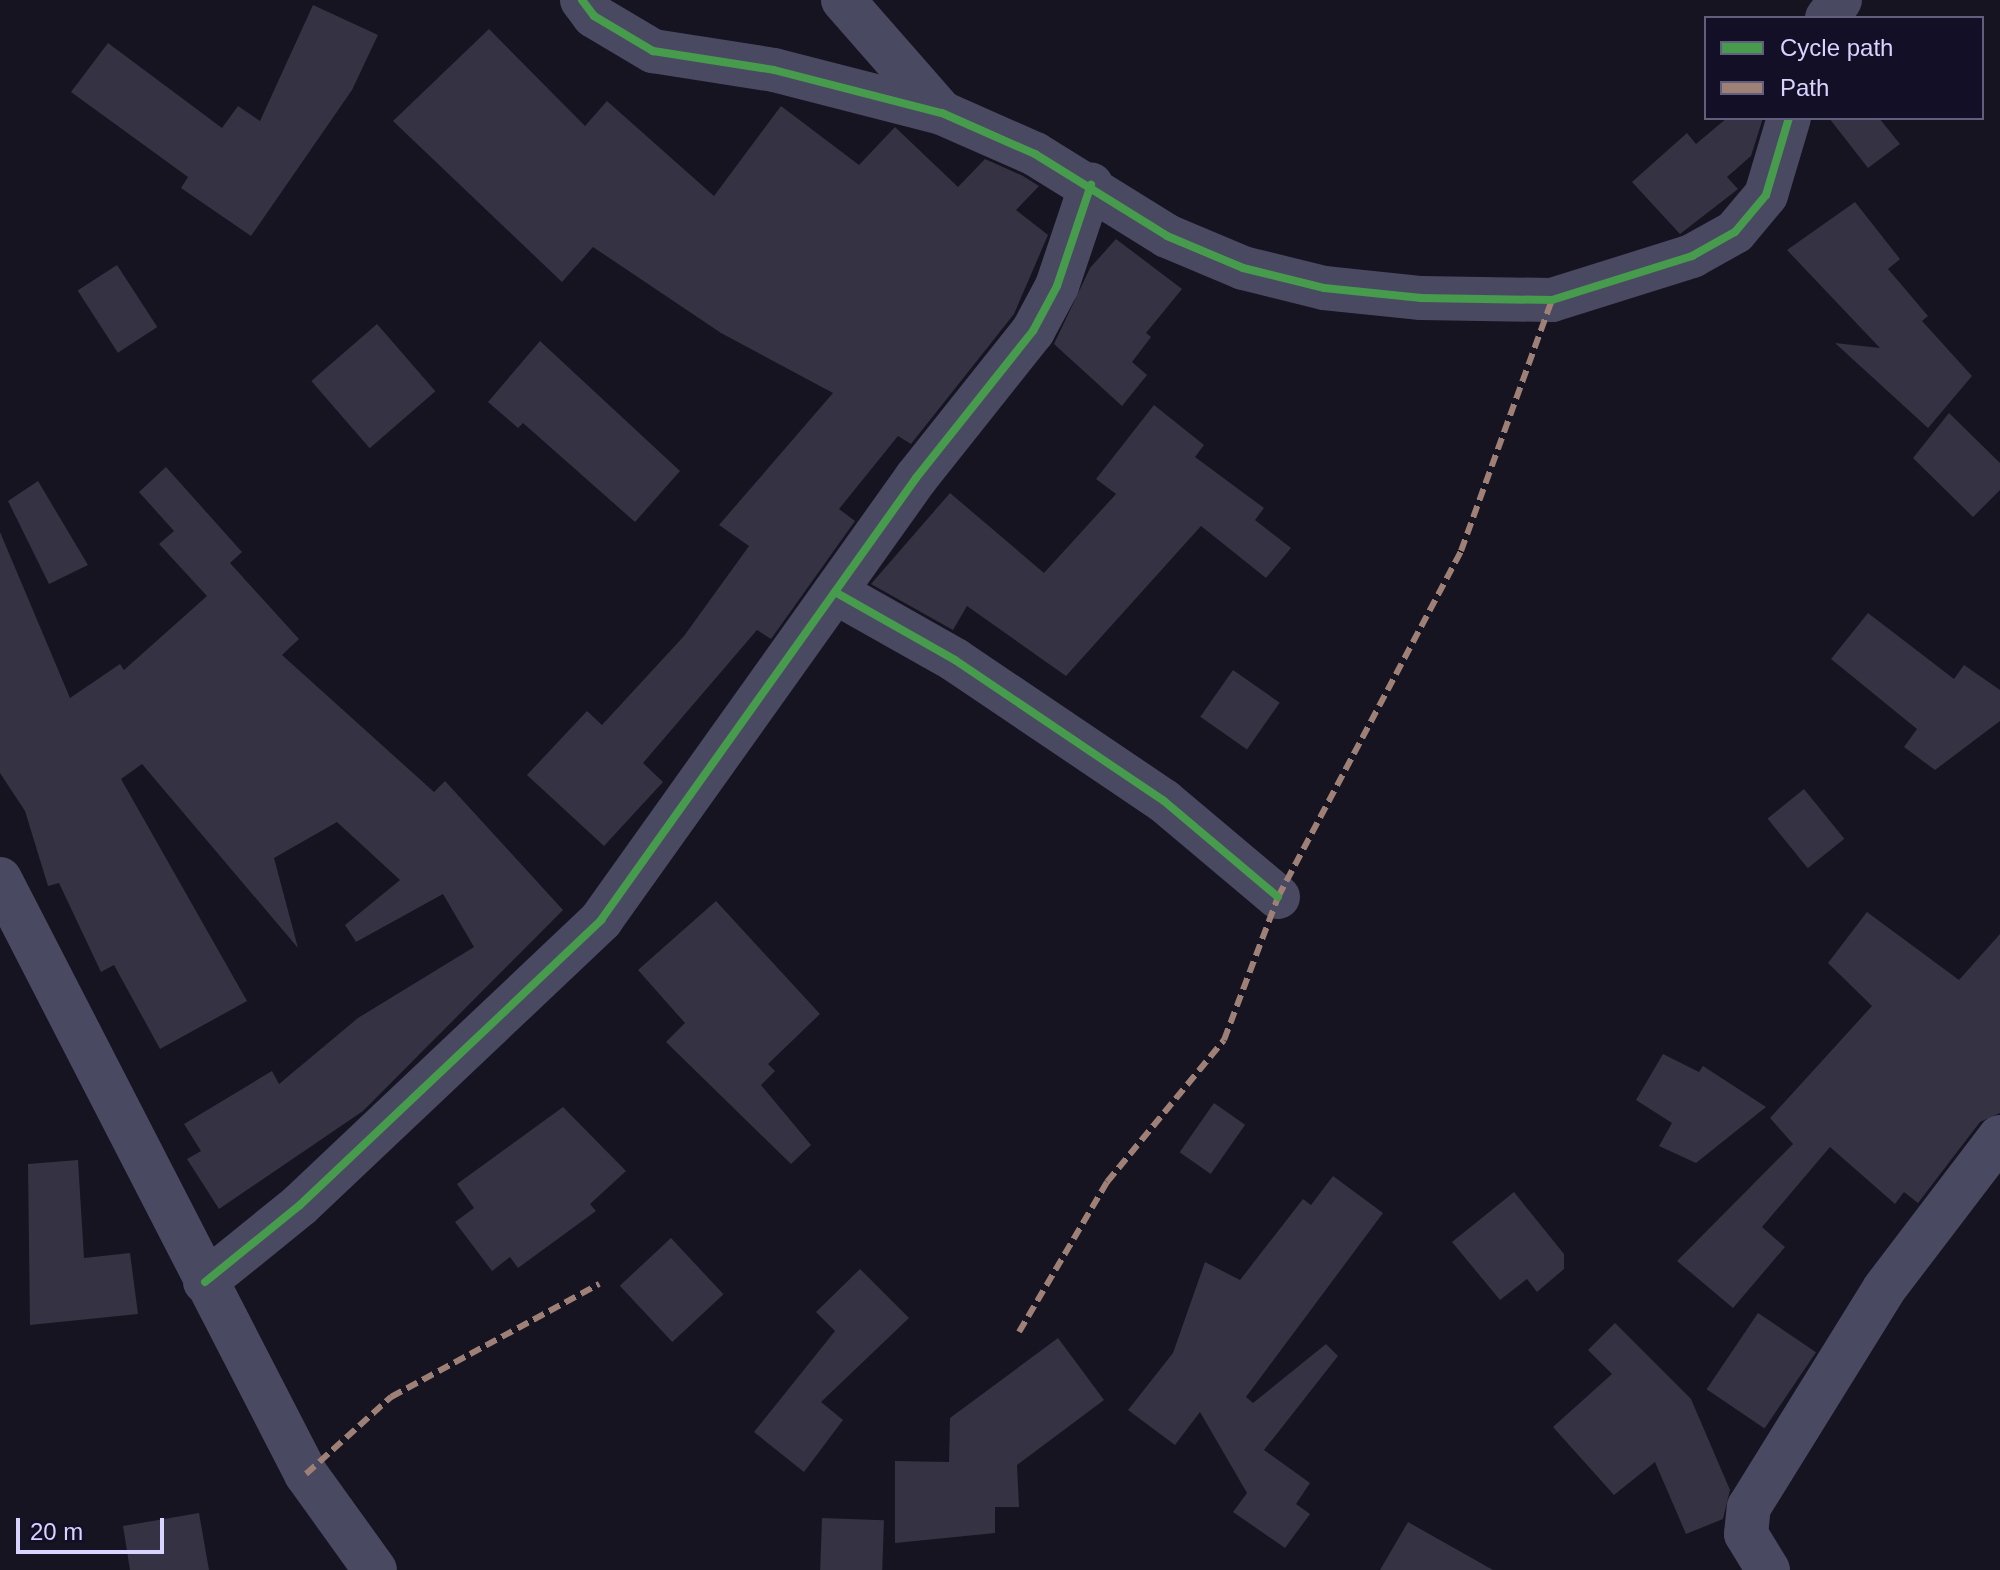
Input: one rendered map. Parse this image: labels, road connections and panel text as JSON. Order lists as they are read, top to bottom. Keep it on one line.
{"legend":["Cycle path","Path"],"scale_bar":"20 m"}
